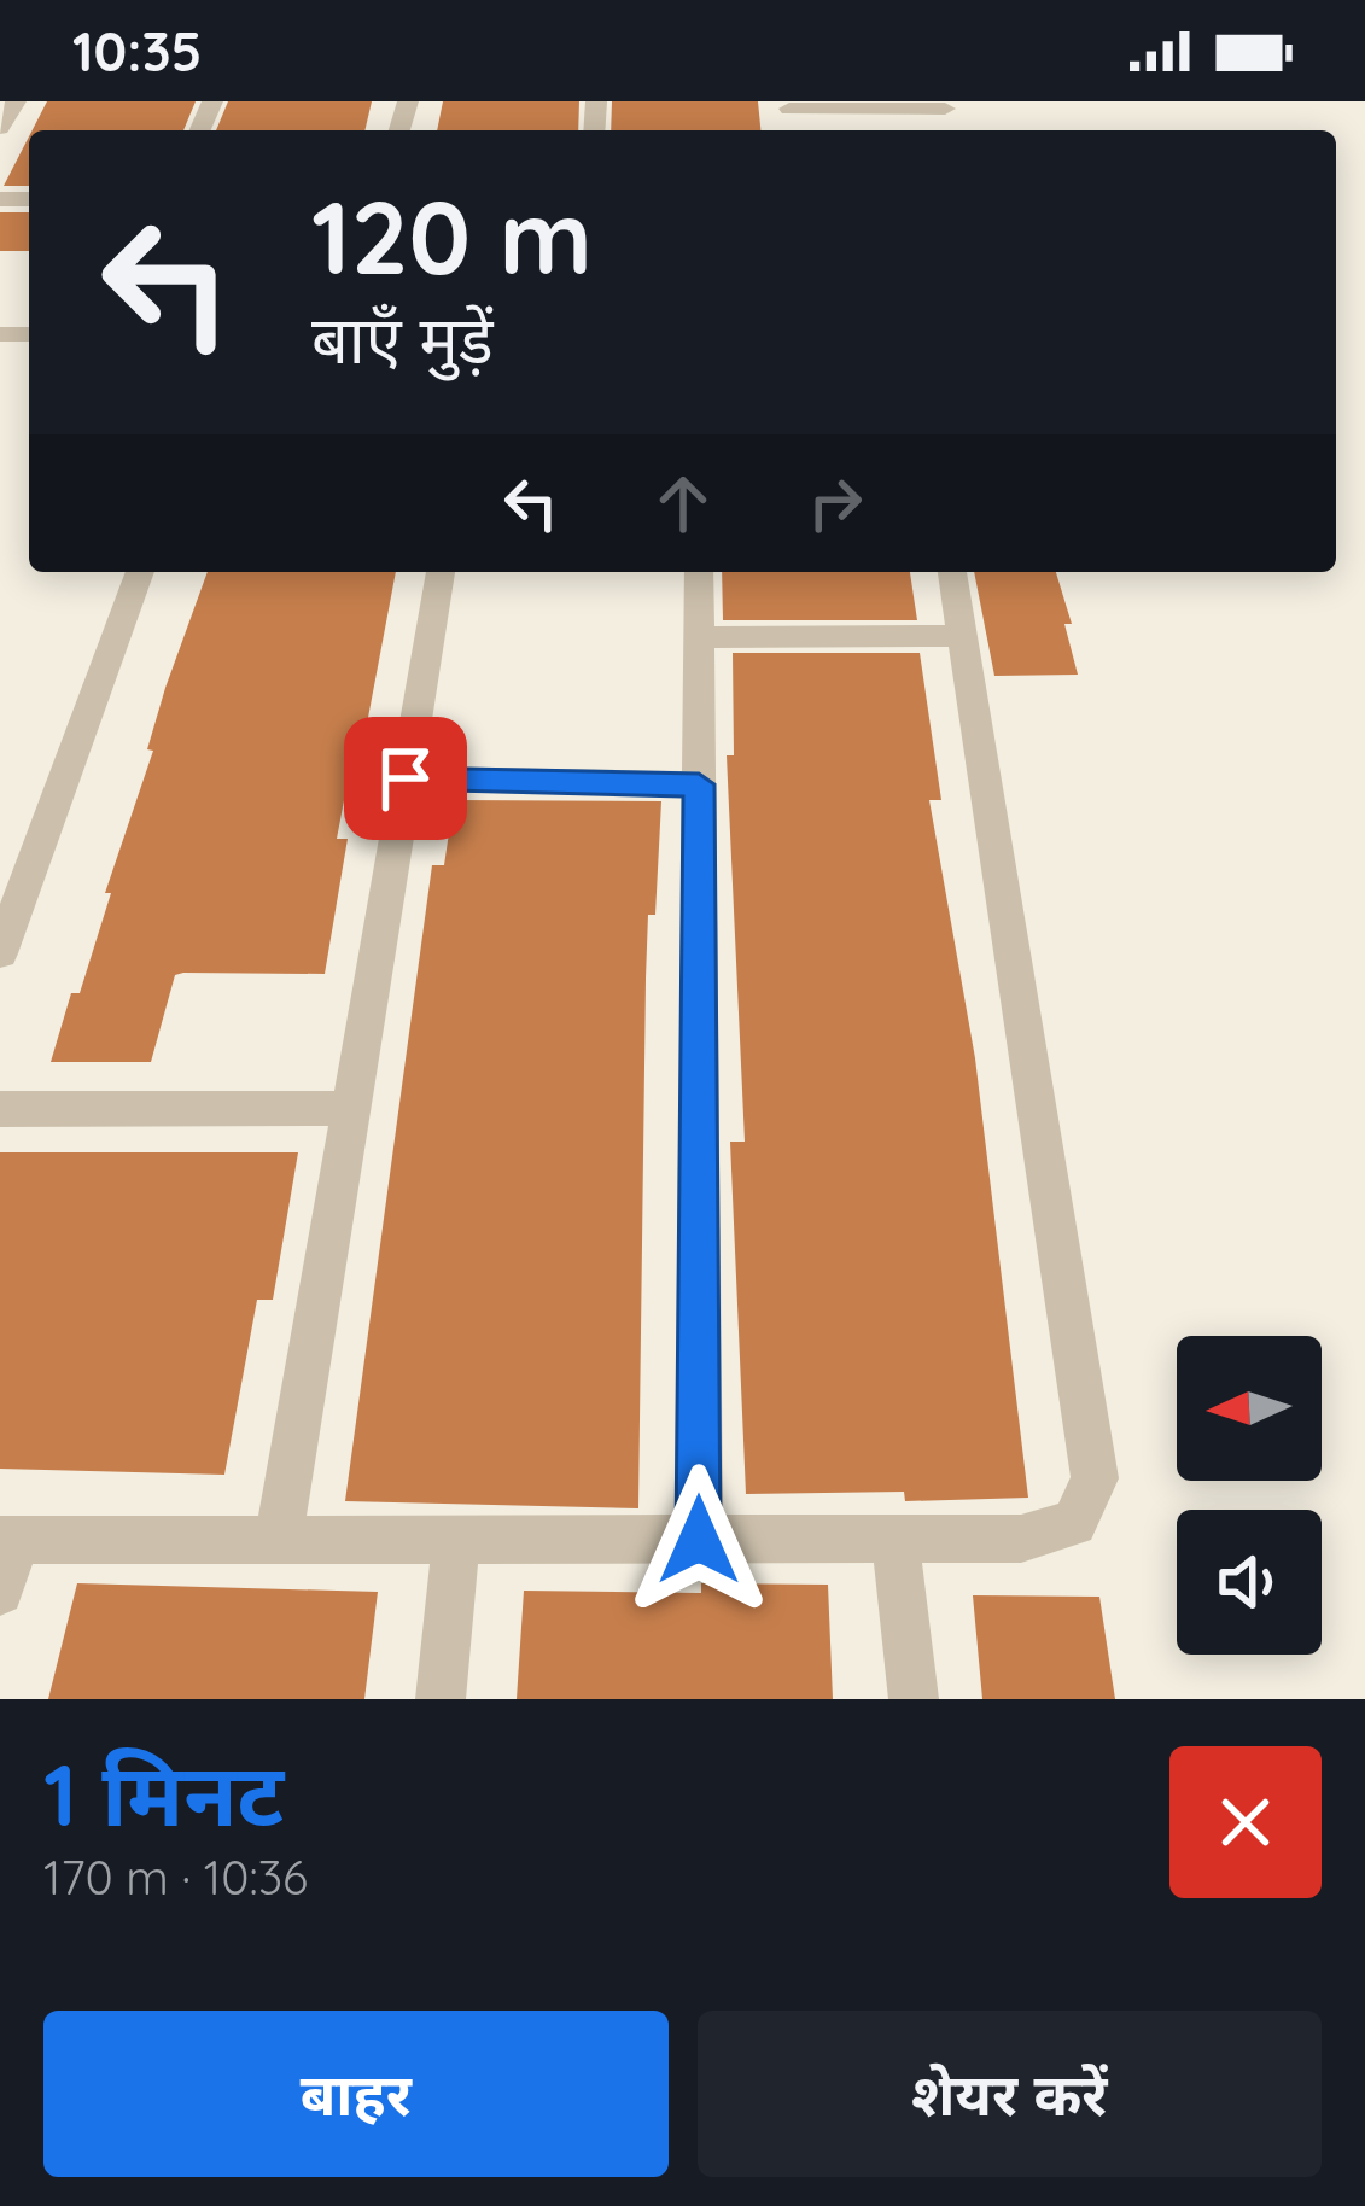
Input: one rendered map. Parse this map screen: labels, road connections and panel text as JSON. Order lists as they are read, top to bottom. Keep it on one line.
{"north":"left","page":{"status":"10:35","turn":["120 m","बाएँ मुड़ें"],"heading":["1 मिनट","170 m · 10:36"],"buttons":["बाहर","शेयर करें"]}}
